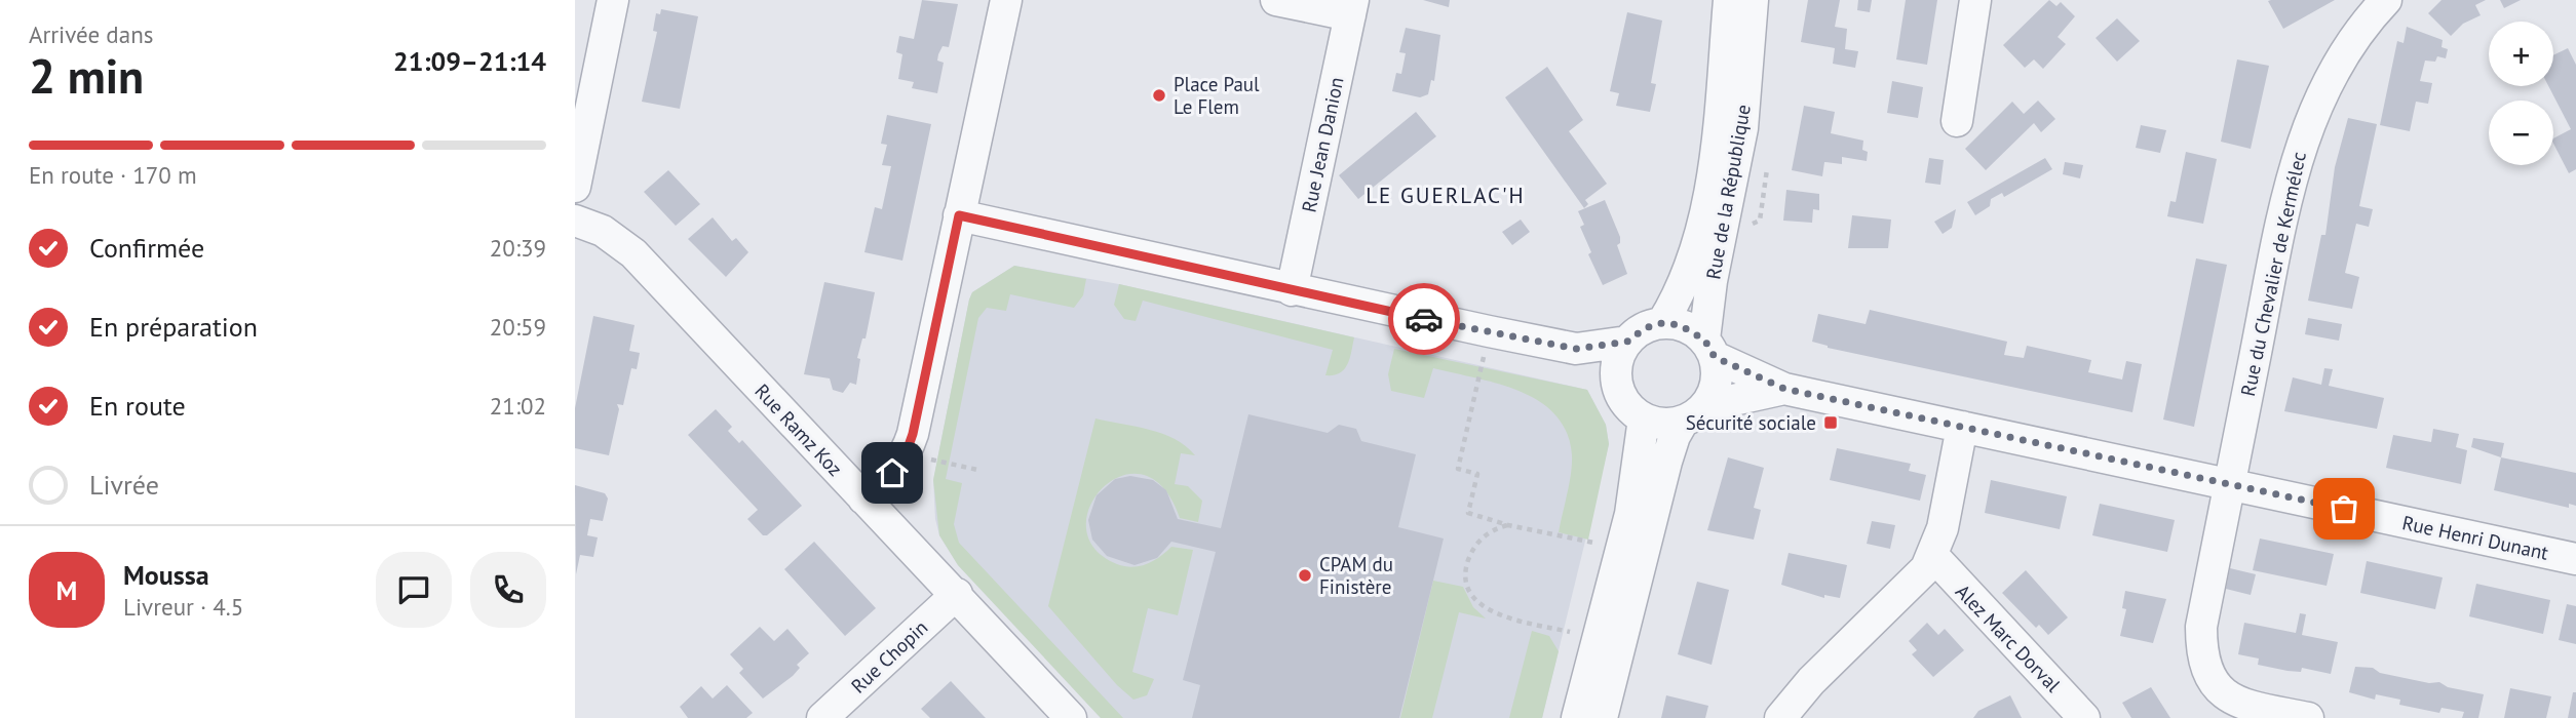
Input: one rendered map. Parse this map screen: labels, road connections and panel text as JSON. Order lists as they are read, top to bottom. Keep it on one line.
{"streets":{"street":["Rue Jean Danion","Rue de la République","Rue du Chevalier de Kermélec","Rue Ramz Koz","Rue Henri Dunant","Alez Marc Dorval","Rue Chopin"]},"crossings":[["Rue de la République","Rue Henri Dunant"],["Rue du Chevalier de Kermélec","Rue Henri Dunant"],["Rue Ramz Koz","Rue Chopin"]],"districts":["LE GUERLAC'H"],"places":{"other":["Place Paul Le Flem","CPAM du Finistère"],"transit":["Sécurité sociale"]},"page":{"heading":["2 min","Arrivée dans","21:09–21:14"],"panel":["Moussa","Livreur · 4.5"],"map_buttons":["+","−"],"bar":"En route · 170 m","list":[["Confirmée","20:39"],["En préparation","20:59"],["En route","21:02"],"Livrée"],"round":"M"}}
